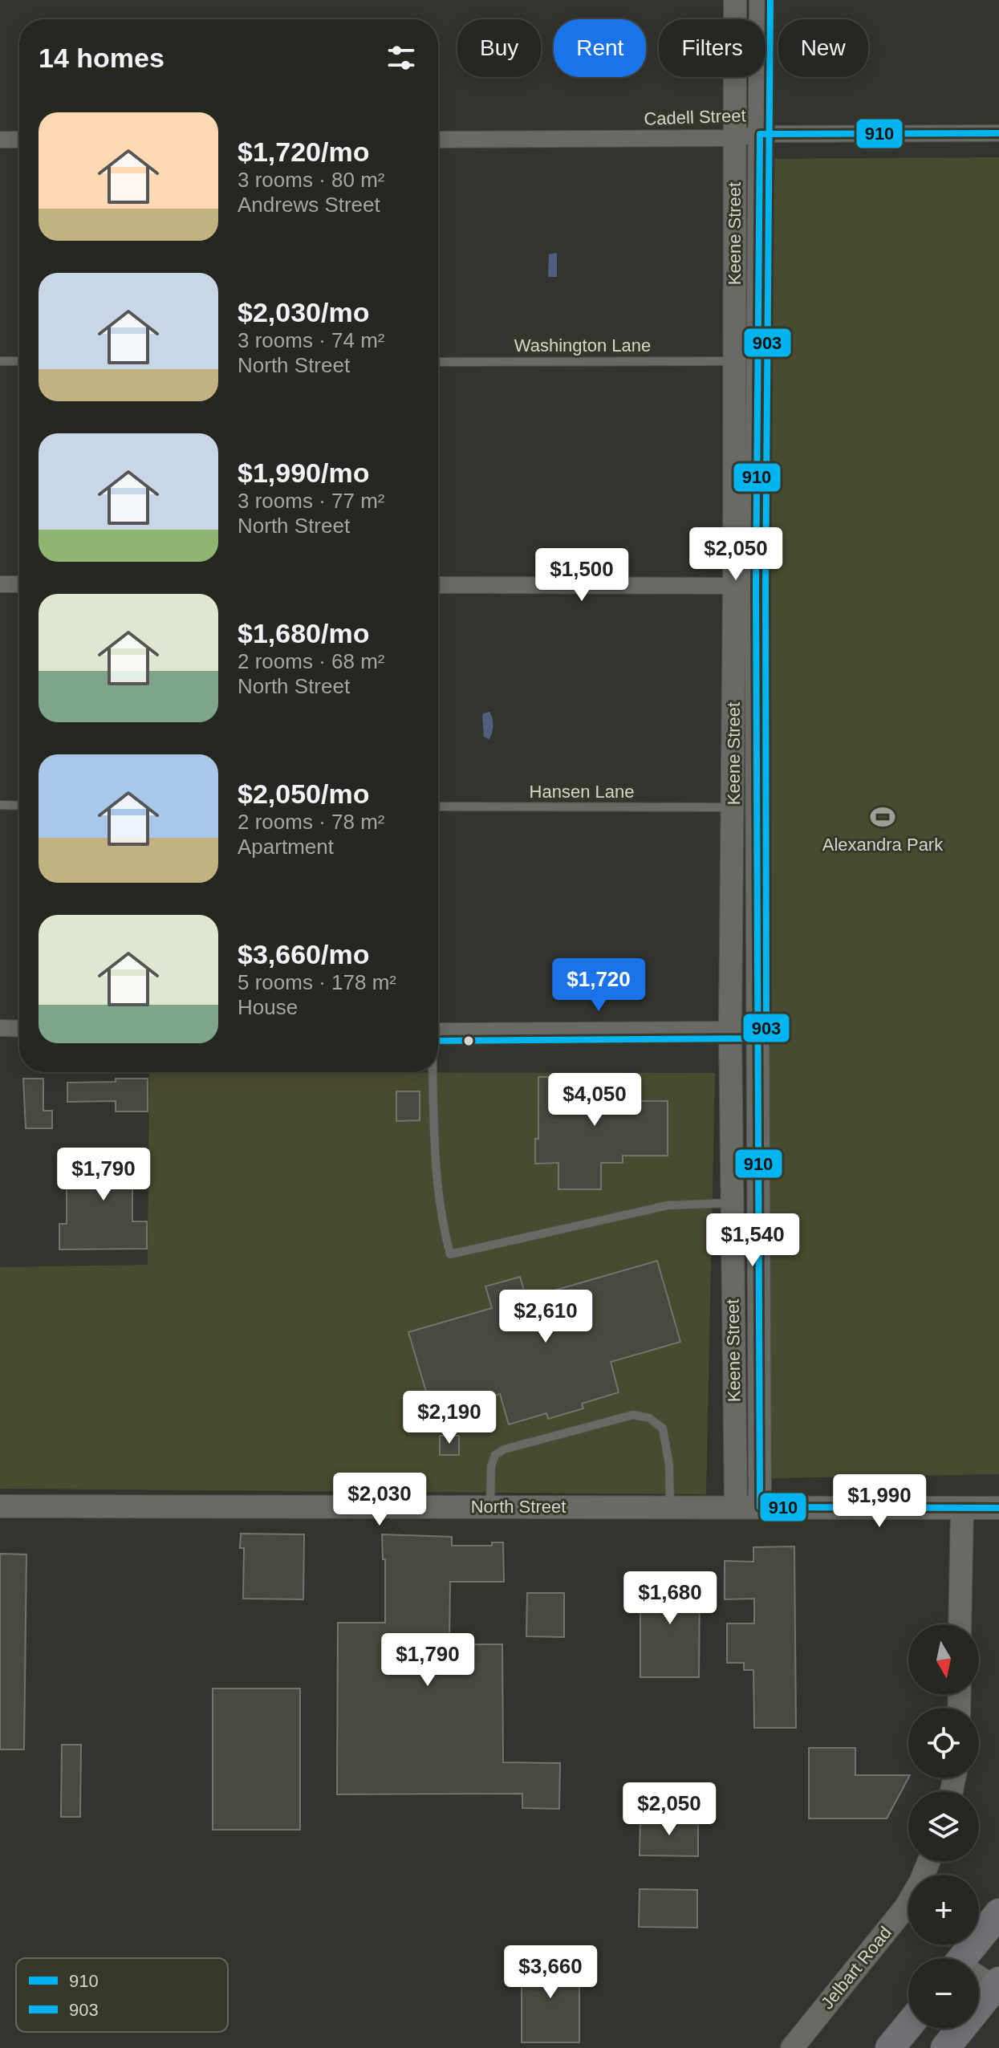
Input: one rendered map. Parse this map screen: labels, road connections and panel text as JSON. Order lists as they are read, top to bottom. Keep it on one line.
{"streets":{"street":["Cadell Street","Keene Street","North Street","Jelbart Road"],"lane":["Washington Lane","Hansen Lane"]},"crossings":[["Cadell Street","Keene Street"],["Keene Street","Washington Lane"],["Keene Street","Hansen Lane"],["Keene Street","North Street"]],"places":{"sports":["Alexandra Park"]},"lines":["transit line 903","transit line 910"],"legend":["910","903"],"north":"bottom","page":{"chip":["Buy","Rent","Filters","New"],"heading":"14 homes","list":[{"name":"$1,720/mo","note":"3 rooms · 80 m² · Andrews Street"},{"name":"$2,030/mo","note":"3 rooms · 74 m² · North Street"},{"name":"$1,990/mo","note":"3 rooms · 77 m² · North Street"},{"name":"$1,680/mo","note":"2 rooms · 68 m² · North Street"},{"name":"$2,050/mo","note":"2 rooms · 78 m² · Apartment"},{"name":"$3,660/mo","note":"5 rooms · 178 m² · House"}],"price":["$2,050","$1,500","$1,720","$4,050","$1,790","$1,540","$2,610","$2,190","$2,030","$1,990","$1,680","$1,790","$2,050","$3,660"],"map_buttons":["+","−"]}}
